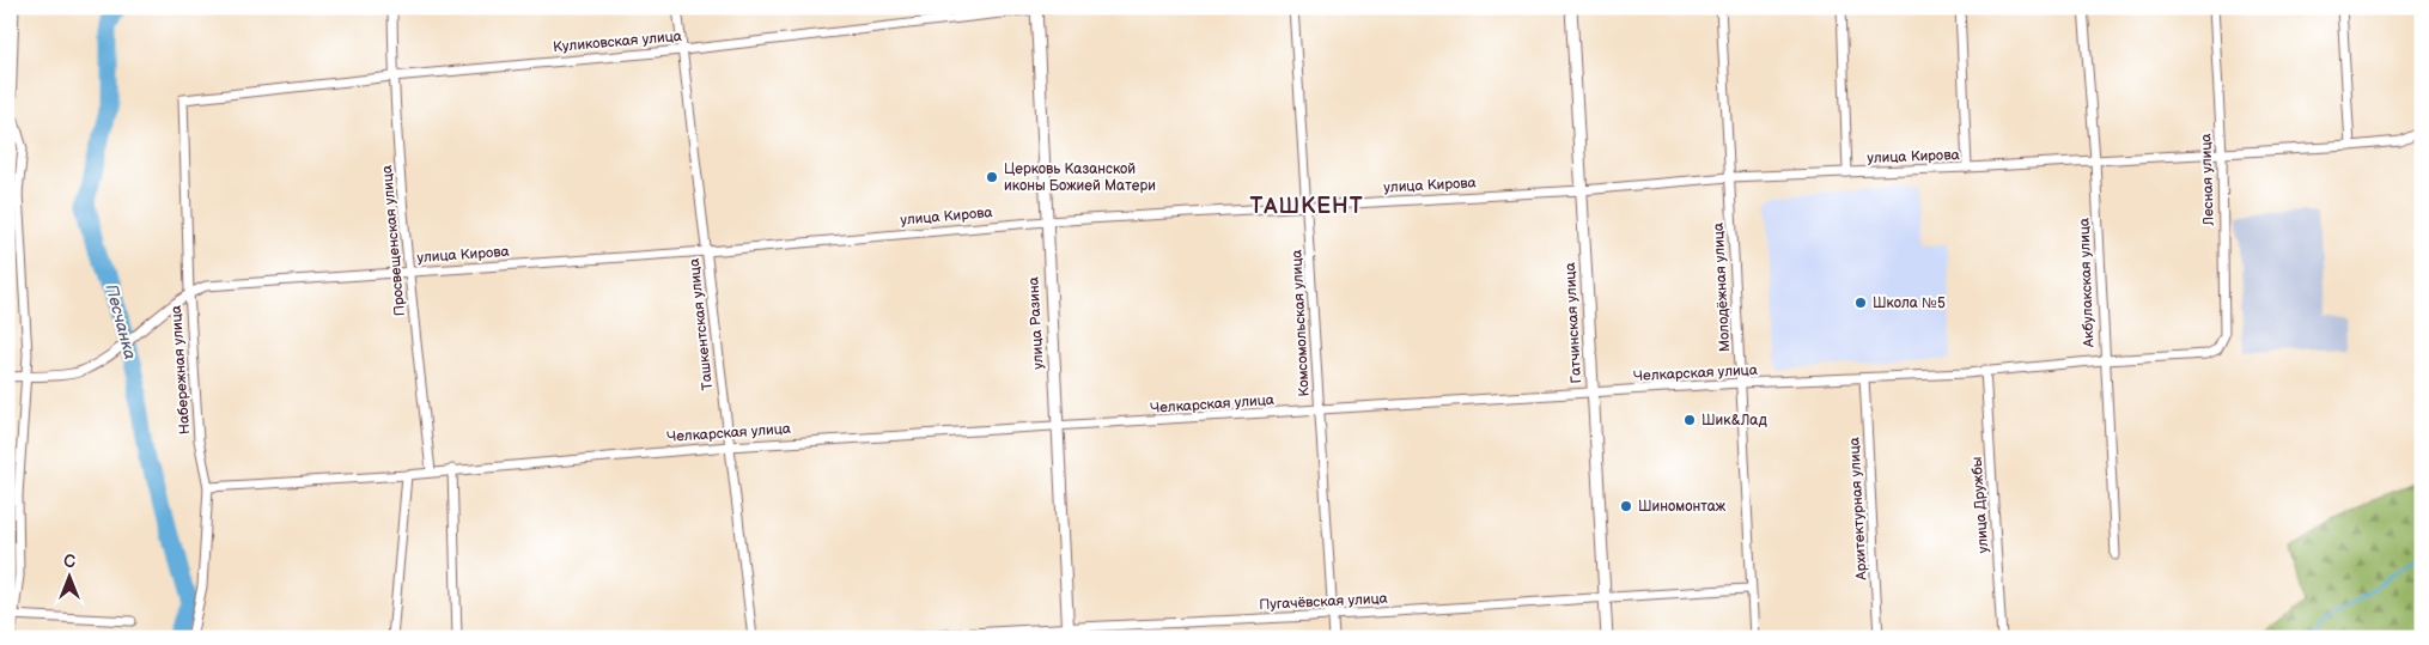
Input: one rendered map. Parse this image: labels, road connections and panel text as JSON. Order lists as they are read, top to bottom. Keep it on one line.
{"streets":{"street":["Куликовская улица","улица Кирова","Лесная улица","Просвещенская улица","Акбулакская улица","Молодёжная улица","улица Разина","Комсомольская улица","Гатчинская улица","Ташкентская улица","Набережная улица","Челкарская улица","улица Дружбы","Архитектурная улица","Пугачёвская улица"]},"crossings":[["Куликовская улица","Просвещенская улица"],["Куликовская улица","улица Разина"],["Куликовская улица","Ташкентская улица"],["Куликовская улица","Набережная улица"],["улица Кирова","Лесная улица"],["улица Кирова","Просвещенская улица"],["улица Кирова","Акбулакская улица"],["улица Кирова","Молодёжная улица"],["улица Кирова","улица Разина"],["улица Кирова","Комсомольская улица"],["улица Кирова","Гатчинская улица"],["улица Кирова","Ташкентская улица"],["улица Кирова","Набережная улица"],["Лесная улица","Челкарская улица"],["Просвещенская улица","Челкарская улица"],["Акбулакская улица","Челкарская улица"],["Молодёжная улица","Челкарская улица"],["Молодёжная улица","Пугачёвская улица"],["улица Разина","Челкарская улица"],["улица Разина","Пугачёвская улица"],["Комсомольская улица","Челкарская улица"],["Комсомольская улица","Пугачёвская улица"],["Гатчинская улица","Челкарская улица"],["Гатчинская улица","Пугачёвская улица"],["Ташкентская улица","Челкарская улица"],["Набережная улица","Челкарская улица"],["Челкарская улица","улица Дружбы"],["Челкарская улица","Архитектурная улица"]],"districts":["ТАШКЕНТ"],"water":["Песчанка"],"places":["Церковь Казанской иконы Божией Матери","Школа №5","Шик&Лад","Шиномонтаж"],"north":"top"}
